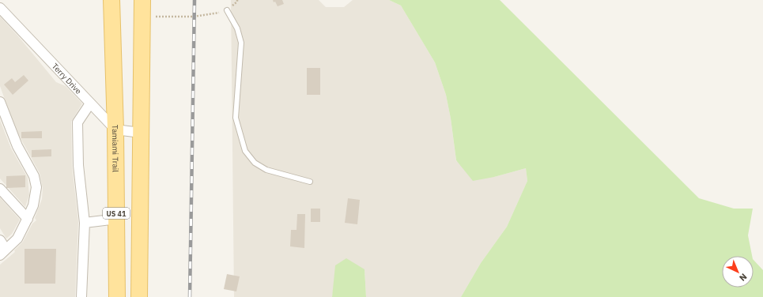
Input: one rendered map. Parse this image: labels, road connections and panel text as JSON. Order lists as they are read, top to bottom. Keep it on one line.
{"streets":{"main road":["Tamiami Trail","US 41"],"street":["Terry Drive"]},"crossings":[["Terry Drive","Tamiami Trail"]],"north":"bottom right"}
